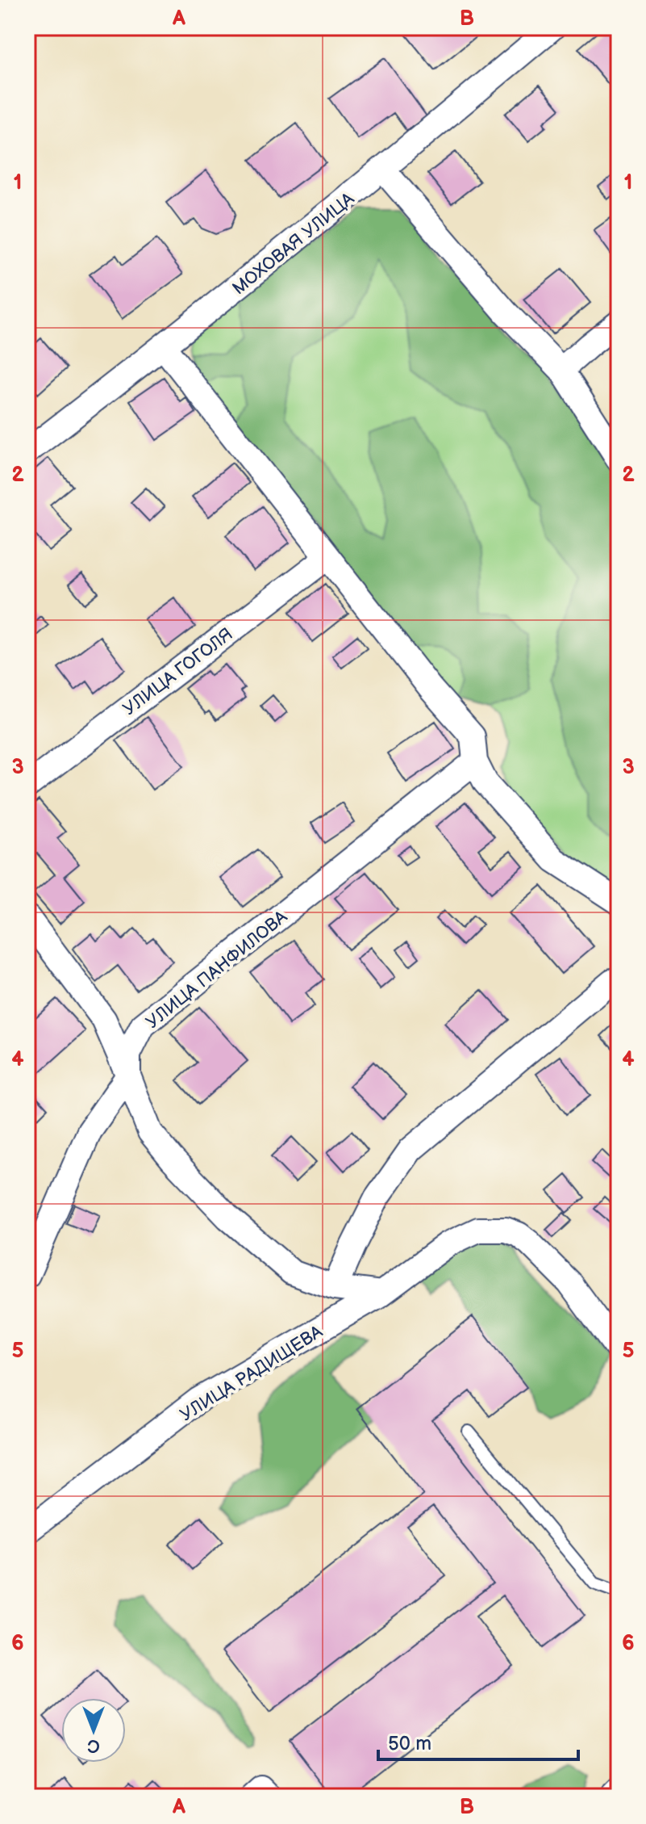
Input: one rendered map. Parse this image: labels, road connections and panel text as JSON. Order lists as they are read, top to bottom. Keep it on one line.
{"streets":{"street":["МОХОВАЯ УЛИЦА","УЛИЦА ГОГОЛЯ","УЛИЦА ПАНФИЛОВА","УЛИЦА РАДИЩЕВА"]},"scale_bar":"50 m","north":"bottom","grid":{"columns":["A","B"],"rows":["1","2","3","4","5","6"]}}
